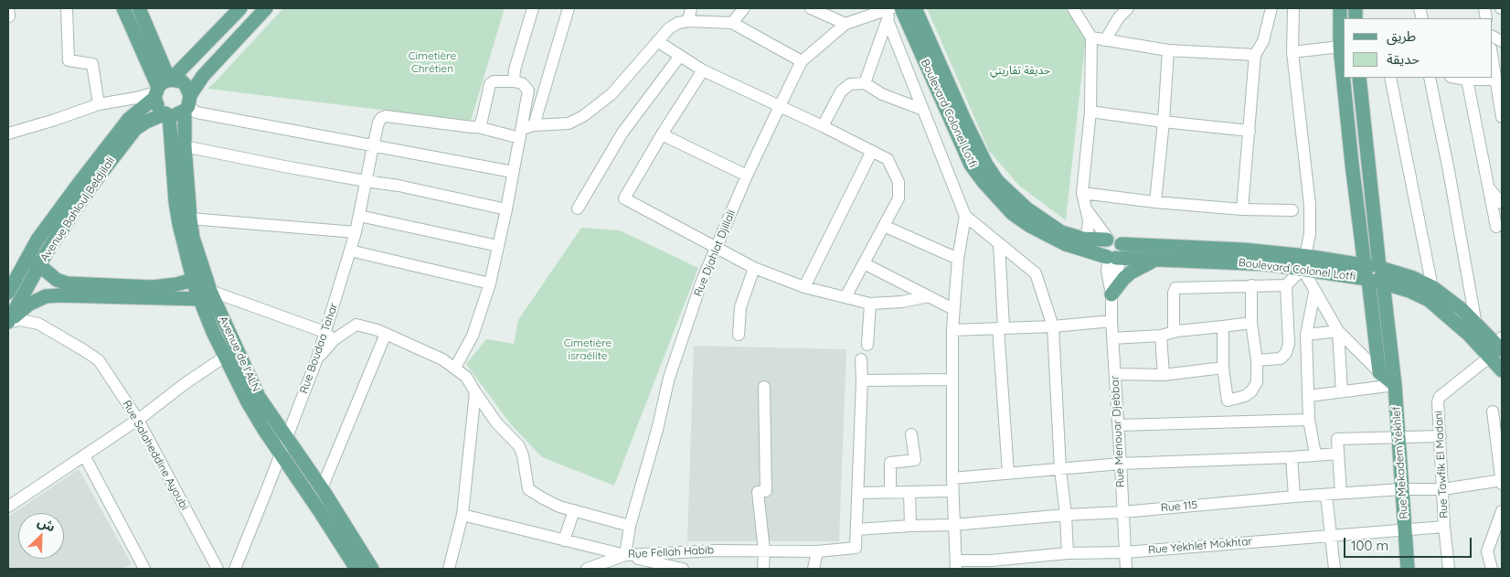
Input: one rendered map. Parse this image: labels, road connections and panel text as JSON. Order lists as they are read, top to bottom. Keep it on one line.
{"streets":{"main road":["Boulevard Colonel Lotfi","Avenue Bahloul Beldjilali","Avenue de l'ALN","Rue Mekadem Yekhlef"],"street":["Rue Djahlat Djillali","Rue Boudaa Tahar","Rue Menouar Djebbar","Rue Salaheddine Ayoubi","Rue Tawfik El Madani","Rue 115","Rue Yekhlef Mokhtar","Rue Fellah Habib"]},"crossings":[["Boulevard Colonel Lotfi","Rue Menouar Djebbar"],["Boulevard Colonel Lotfi","Rue Mekadem Yekhlef"],["Avenue Bahloul Beldjilali","Avenue de l'ALN"],["Avenue Bahloul Beldjilali","Rue Salaheddine Ayoubi"],["Rue Djahlat Djillali","Rue Fellah Habib"],["Rue Boudaa Tahar","Avenue de l'ALN"],["Rue Menouar Djebbar","Rue 115"],["Rue Menouar Djebbar","Rue Yekhlef Mokhtar"],["Rue Mekadem Yekhlef","Rue 115"],["Rue Mekadem Yekhlef","Rue Yekhlef Mokhtar"],["Rue Tawfik El Madani","Rue 115"],["Rue Tawfik El Madani","Rue Yekhlef Mokhtar"],["Rue 115","Rue Fellah Habib"]],"parks":["Cimetière Chrétien","حديقة تفاريتي","Cimetière israélite"],"legend":["طريق","حديقة"],"scale_bar":"100 m","north":"top right"}
